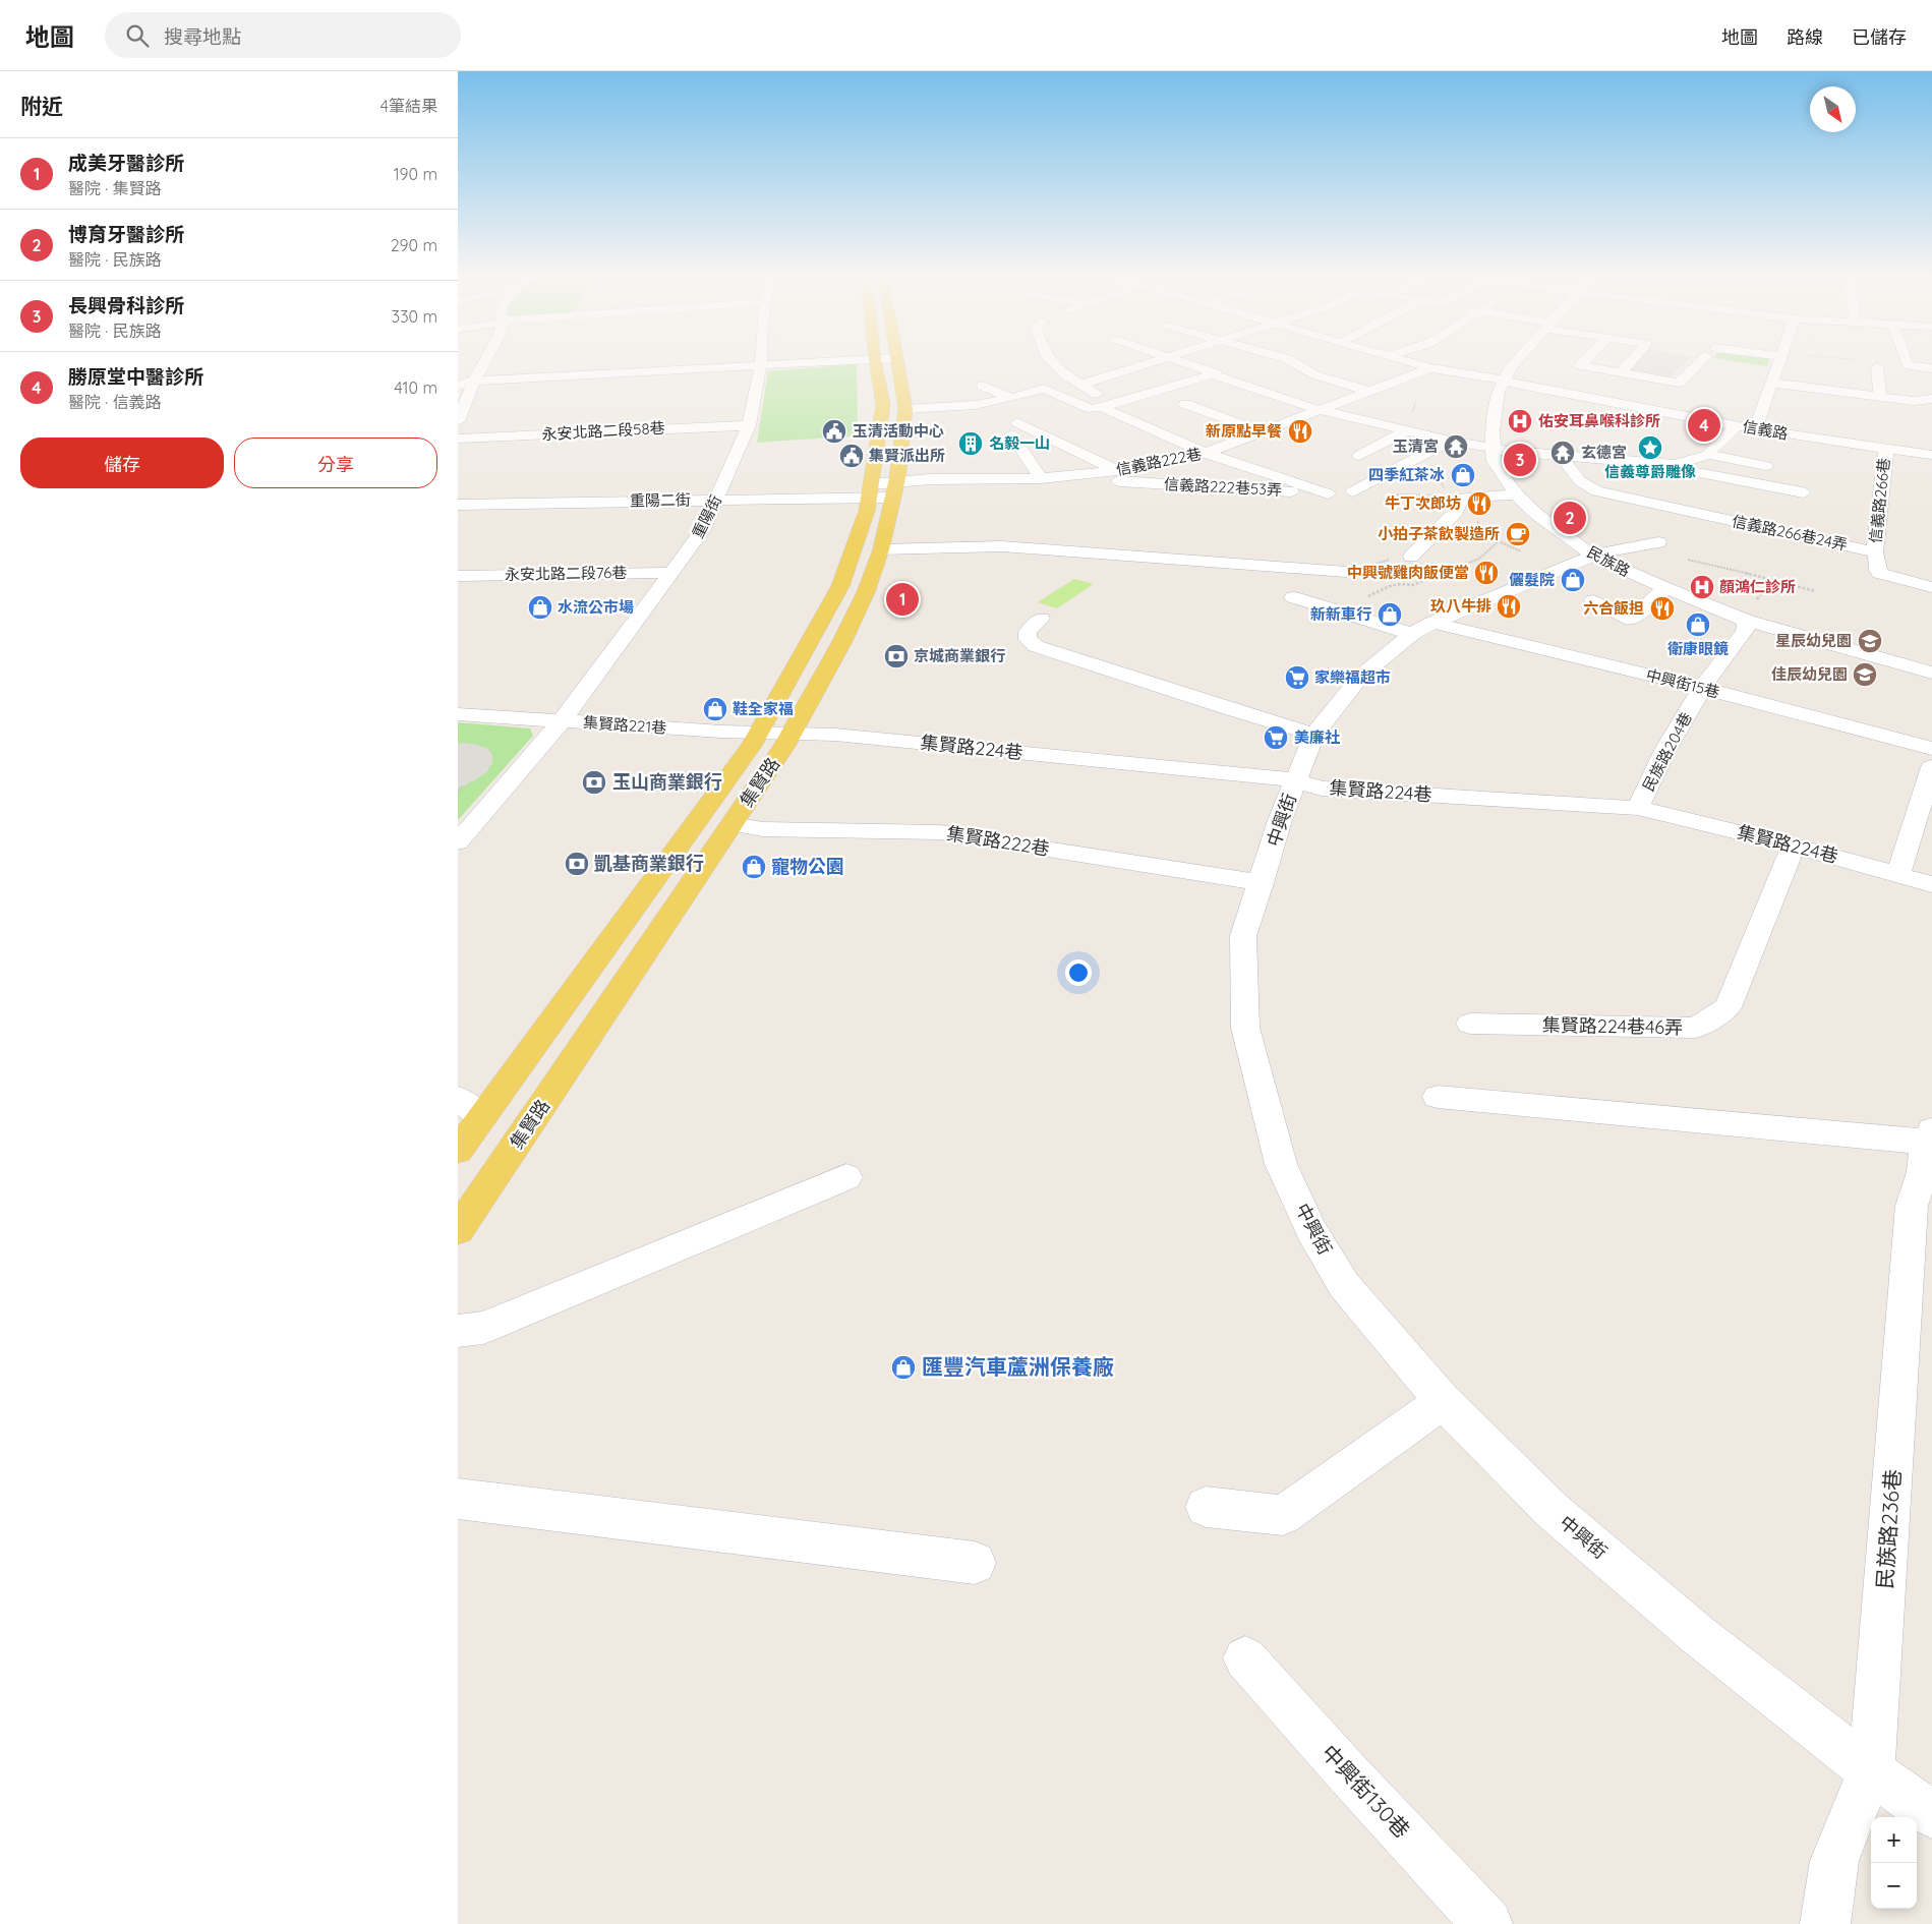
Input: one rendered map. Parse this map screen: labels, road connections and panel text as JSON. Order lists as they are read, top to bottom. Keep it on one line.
{"streets":{"main road":["集賢路"],"street":["信義路","永安北路二段58巷","信義路222巷","信義路222巷53弄","重陽二街","信義路266巷","重陽街","信義路266巷24弄","民族路","永安北路二段76巷","中興街15巷","集賢路221巷","集賢路224巷","民族路204巷","中興街","集賢路222巷","集賢路224巷46弄","民族路236巷","中興街130巷"]},"crossings":[["信義路","信義路222巷"],["信義路","信義路266巷"],["信義路","民族路"],["永安北路二段58巷","重陽街"],["信義路222巷","信義路222巷53弄"],["信義路222巷","重陽二街"],["信義路222巷","集賢路"],["重陽二街","重陽街"],["重陽二街","集賢路"],["信義路266巷","信義路266巷24弄"],["重陽街","永安北路二段76巷"],["重陽街","集賢路221巷"],["民族路","民族路204巷"],["民族路","中興街"],["中興街15巷","民族路204巷"],["中興街15巷","中興街"],["集賢路221巷","集賢路224巷"],["集賢路221巷","集賢路"],["集賢路224巷","民族路204巷"],["集賢路224巷","集賢路"],["集賢路224巷","中興街"],["集賢路224巷","集賢路224巷46弄"],["集賢路","集賢路222巷"],["中興街","集賢路222巷"],["中興街","民族路236巷"]],"places":{"hospital":["佑安耳鼻喉科診所","顏鴻仁診所"],"public building":["玉清活動中心","集賢派出所"],"restaurant":["新原點早餐","牛丁次郎坊","中興號雞肉飯便當","玖八牛排","六合飯担"],"building":["名毅一山"],"temple":["玉清宮","玄德宮"],"place":["信義尊爵雕像"],"shop":["四季紅茶冰","儷髮院","水流公市場","新新車行","衛康眼鏡","鞋全家福","寵物公園","匯豐汽車蘆洲保養廠"],"cafe":["小拍子茶飲製造所"],"school or university":["星辰幼兒園","佳辰幼兒園"],"bank":["京城商業銀行","玉山商業銀行","凱基商業銀行"],"supermarket":["家樂福超市","美廉社"]},"north":"bottom right","page":{"header":"地圖","search":"搜尋地點","nav":["地圖","路線","已儲存"],"heading":["附近","4筆結果"],"list":[{"mark":"1","name":"成美牙醫診所","note":"醫院 · 集賢路","value":"190 m"},{"mark":"2","name":"博育牙醫診所","note":"醫院 · 民族路","value":"290 m"},{"mark":"3","name":"長興骨科診所","note":"醫院 · 民族路","value":"330 m"},{"mark":"4","name":"勝原堂中醫診所","note":"醫院 · 信義路","value":"410 m"}],"pins":["4","3","2","1"],"buttons":["儲存","分享"],"map_buttons":["+","−"]}}
